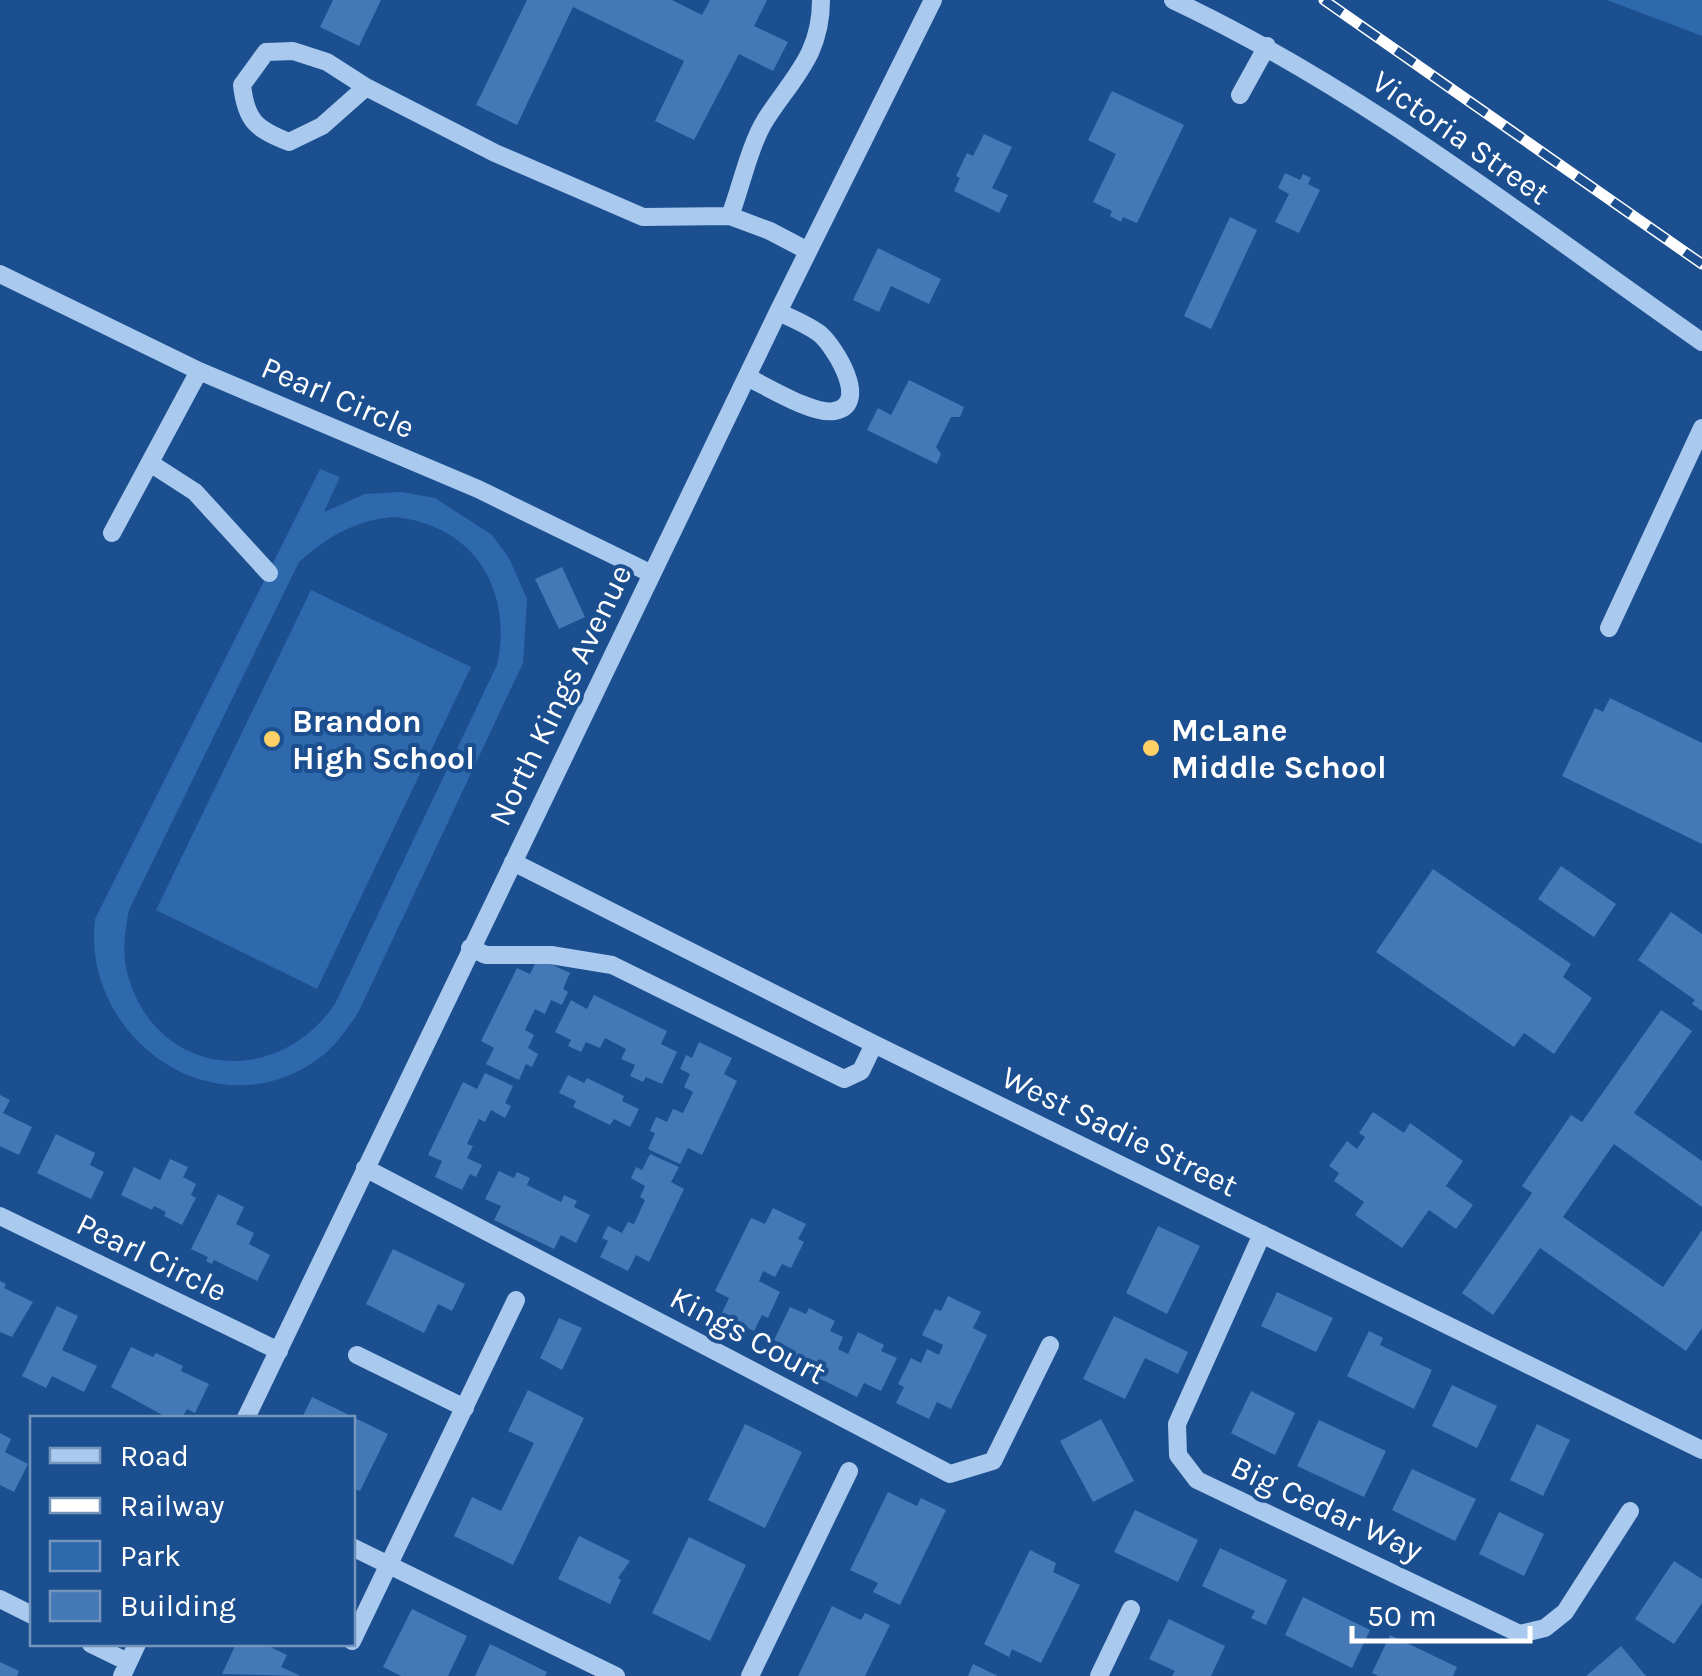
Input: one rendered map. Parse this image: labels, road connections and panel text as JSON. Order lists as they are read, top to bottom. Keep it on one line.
{"streets":{"street":["Victoria Street","Pearl Circle","North Kings Avenue","West Sadie Street","Kings Court","Big Cedar Way"]},"crossings":[["Pearl Circle","North Kings Avenue"],["North Kings Avenue","West Sadie Street"],["North Kings Avenue","Kings Court"],["West Sadie Street","Big Cedar Way"]],"places":["Brandon High School","McLane Middle School"],"legend":["Road","Railway","Park","Building"],"scale_bar":"50 m"}
